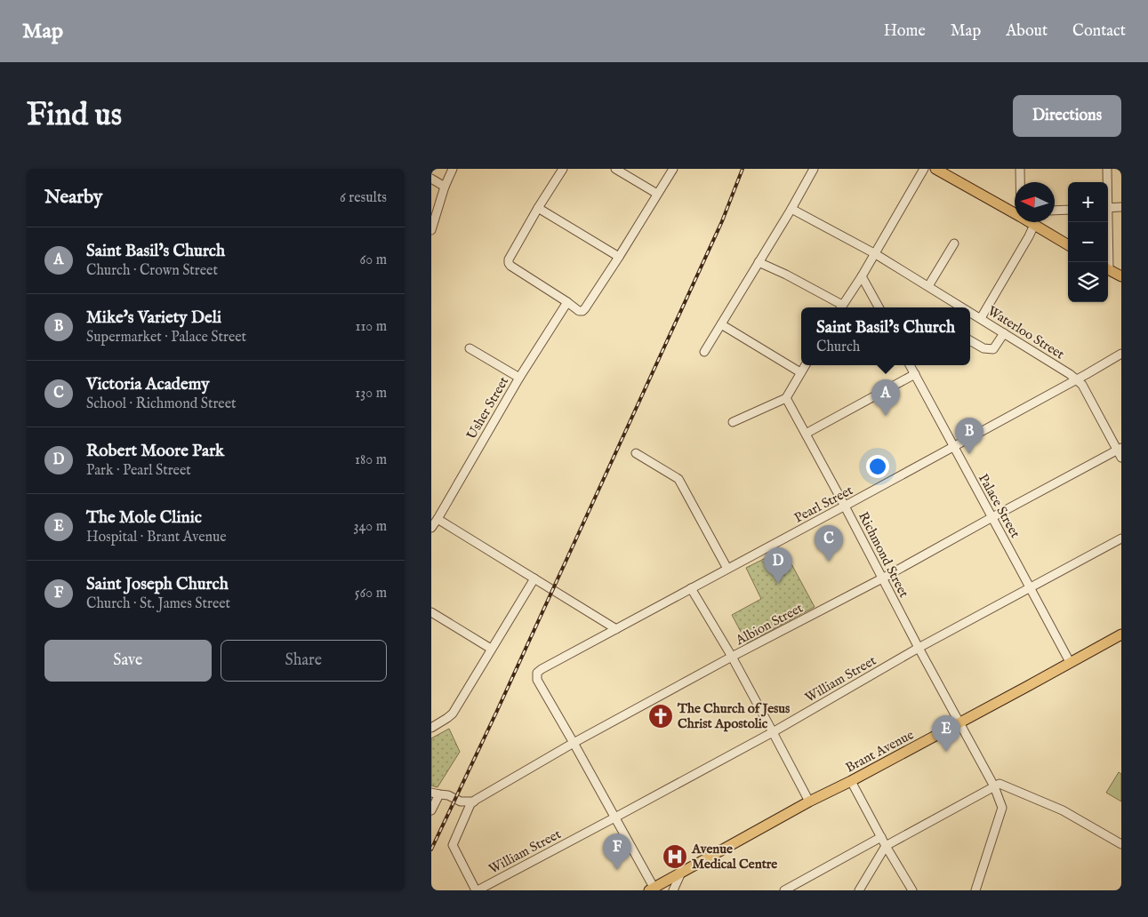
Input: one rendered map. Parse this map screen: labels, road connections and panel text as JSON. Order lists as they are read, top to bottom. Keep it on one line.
{"streets":{"main road":["Brant Avenue"],"street":["Waterloo Street","Usher Street","Pearl Street","Palace Street","Richmond Street","Albion Street","William Street"]},"crossings":[["Waterloo Street","Pearl Street"],["Waterloo Street","Albion Street"],["Pearl Street","Palace Street"],["Pearl Street","Richmond Street"],["Pearl Street","Albion Street"],["Palace Street","Albion Street"],["Palace Street","William Street"],["Palace Street","Brant Avenue"],["Richmond Street","Albion Street"],["Richmond Street","William Street"],["Richmond Street","Brant Avenue"],["Albion Street","William Street"]],"places":{"church":["The Church of Jesus Christ Apostolic"],"hospital":["Avenue Medical Centre"]},"north":"left","page":{"header":"Map","nav":["Home","Map","About","Contact"],"buttons":["Directions",["Save","Share"]],"title":"Find us","heading":["Nearby","6 results"],"map_buttons":["+","−"],"list":[{"mark":"A","name":"Saint Basil's Church","note":"Church · Crown Street","value":"60 m"},{"mark":"B","name":"Mike's Variety Deli","note":"Supermarket · Palace Street","value":"110 m"},{"mark":"C","name":"Victoria Academy","note":"School · Richmond Street","value":"130 m"},{"mark":"D","name":"Robert Moore Park","note":"Park · Pearl Street","value":"180 m"},{"mark":"E","name":"The Mole Clinic","note":"Hospital · Brant Avenue","value":"340 m"},{"mark":"F","name":"Saint Joseph Church","note":"Church · St. James Street","value":"560 m"}],"popup":["Saint Basil's Church","Church"],"pins":["A","B","C","D","E","F"]}}
